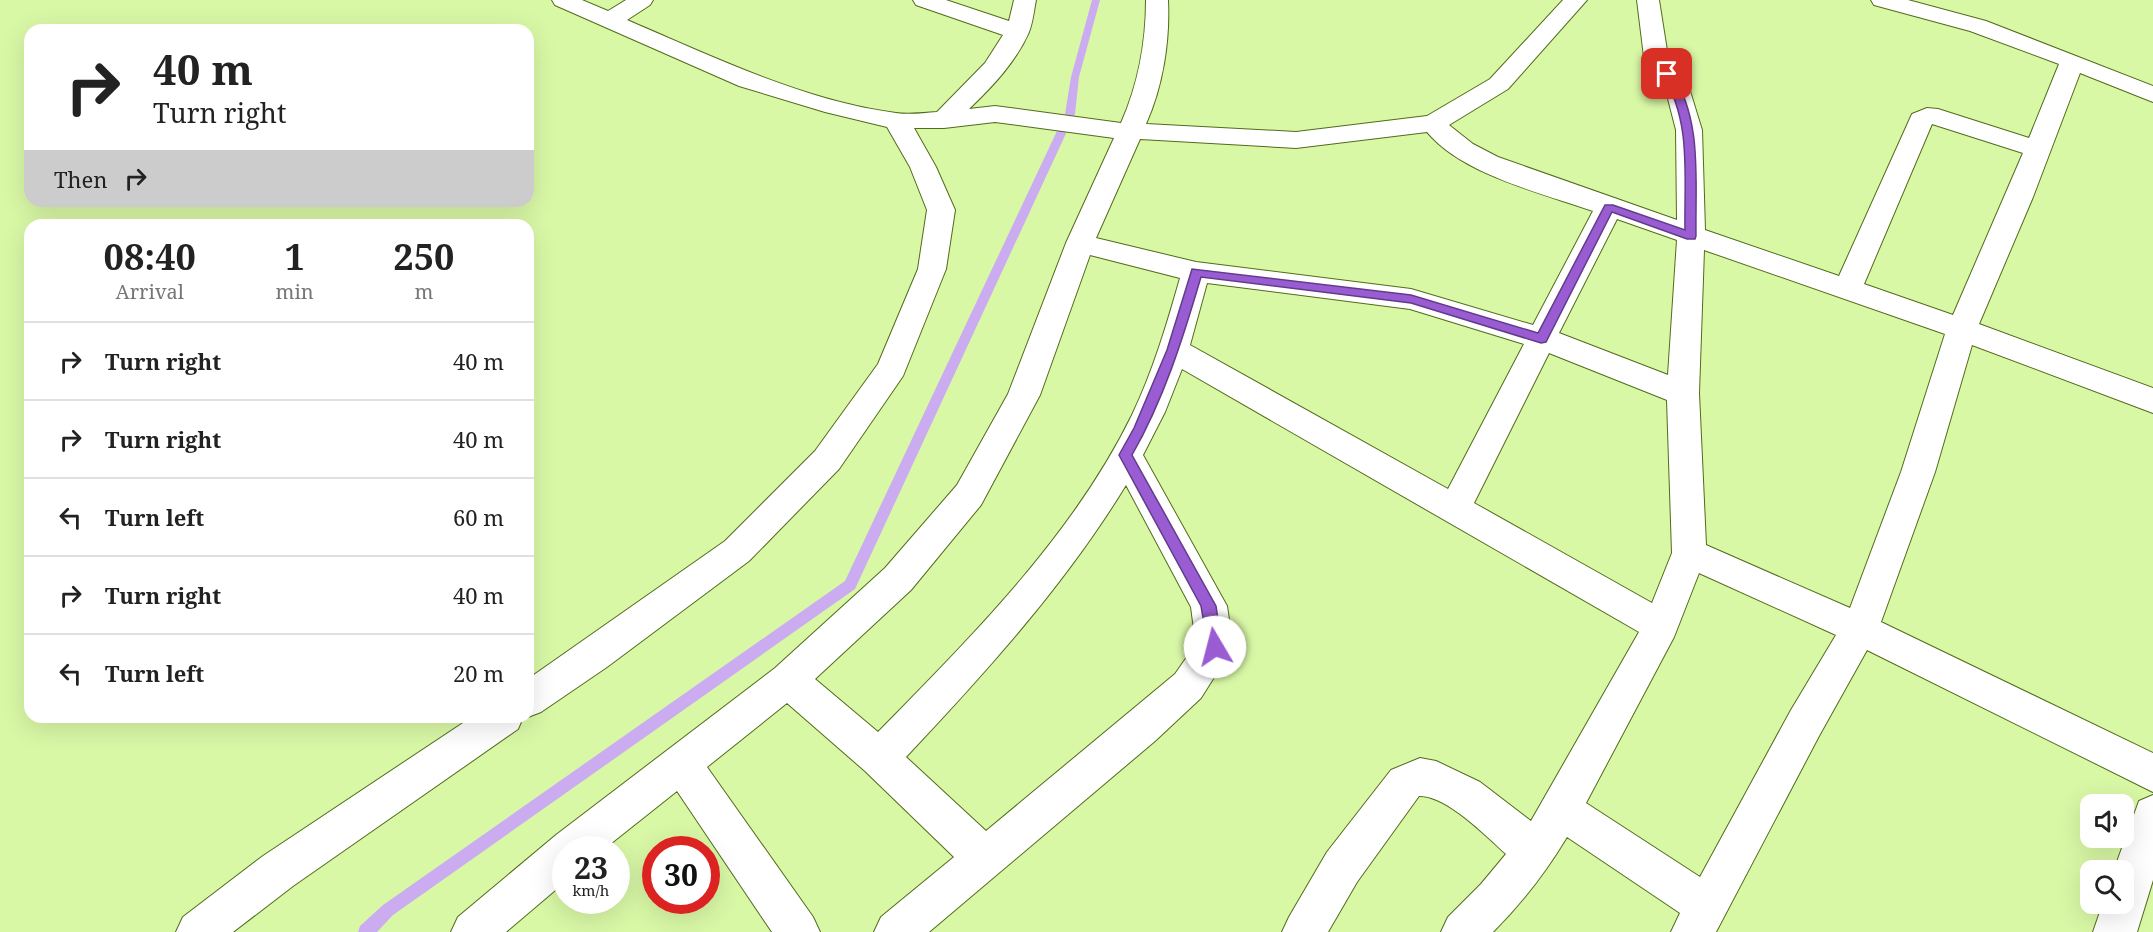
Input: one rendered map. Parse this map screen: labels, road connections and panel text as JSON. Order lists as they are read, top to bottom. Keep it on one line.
{"page":{"turn":["40 m","Turn right"],"then":"Then","eta":["08:40","Arrival","1","min","250","m"],"list":[{"name":"Turn right","value":"40 m"},{"name":"Turn right","value":"40 m"},{"name":"Turn left","value":"60 m"},{"name":"Turn right","value":"40 m"},{"name":"Turn left","value":"20 m"}],"speed":"23 km/h","limit":"30"}}
